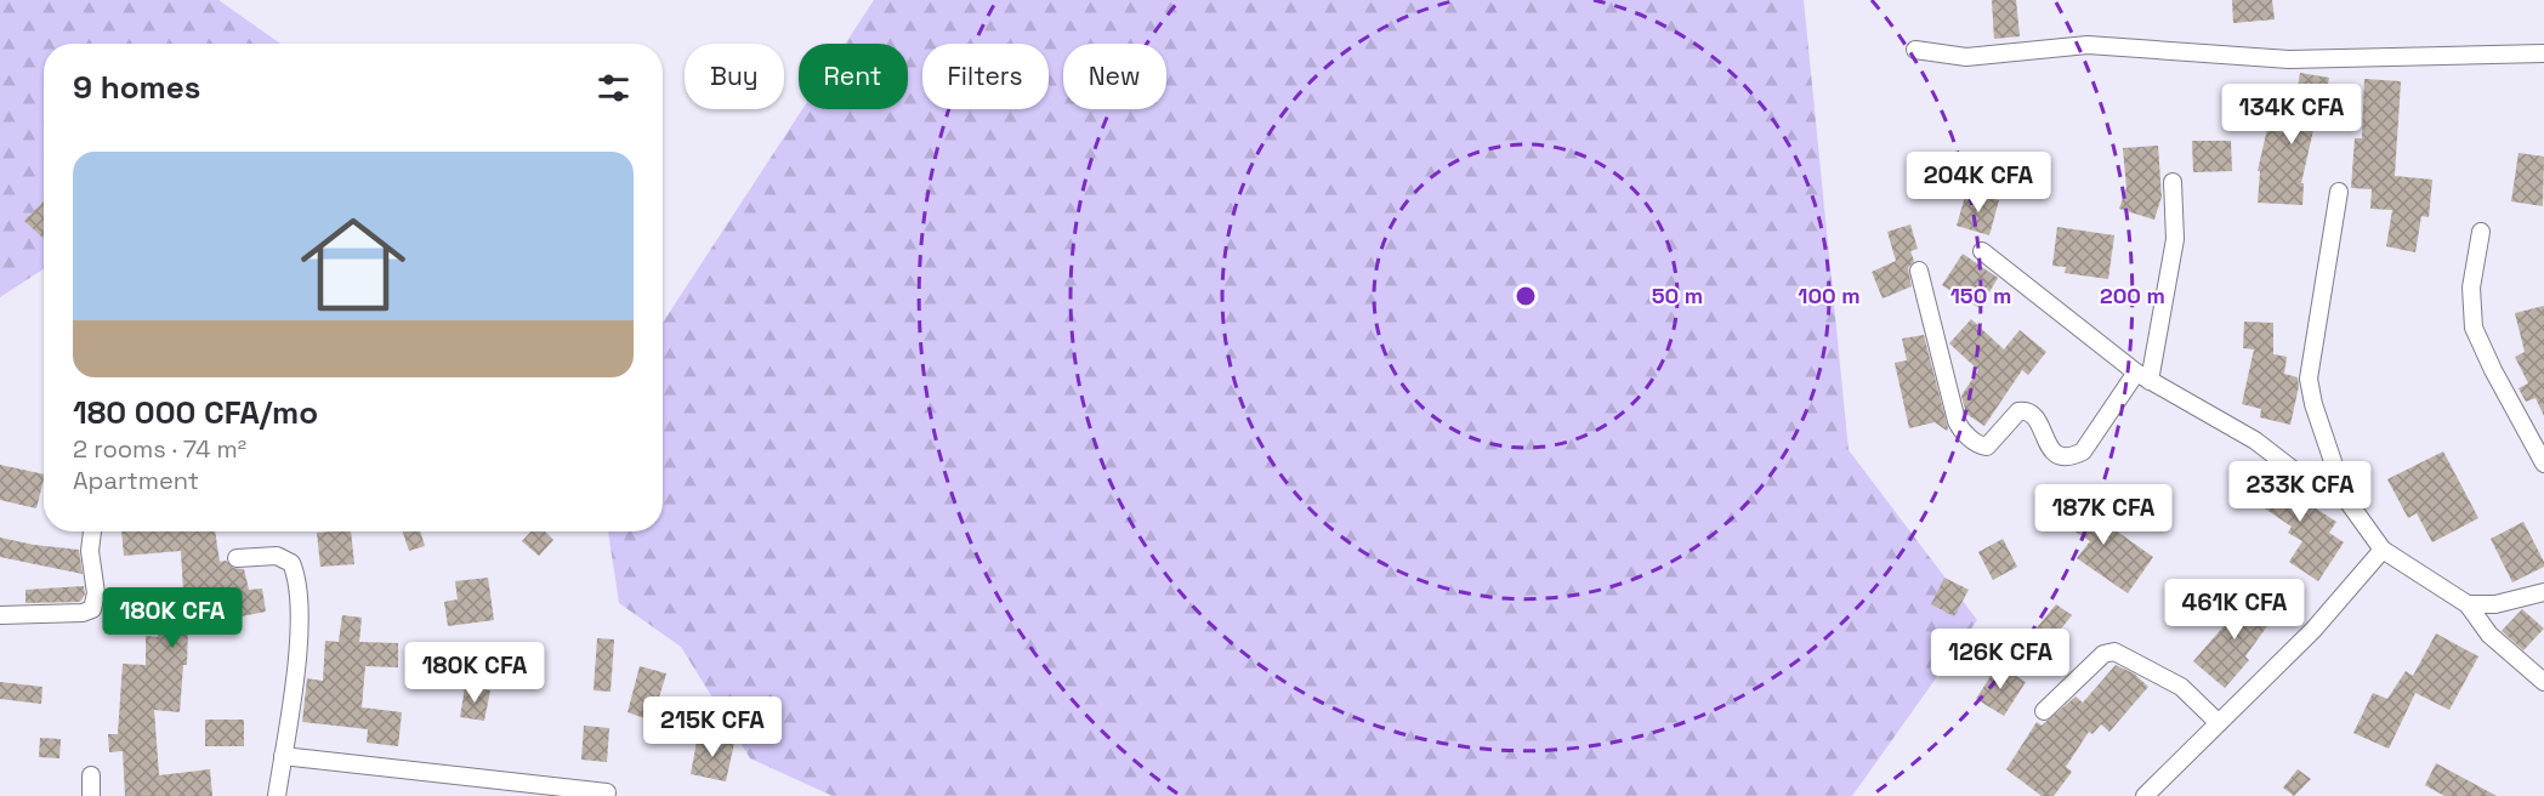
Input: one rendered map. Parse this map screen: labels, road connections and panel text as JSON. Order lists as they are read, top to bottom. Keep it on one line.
{"page":{"chip":["Buy","Rent","Filters","New"],"heading":"9 homes","price":["134K CFA","204K CFA","233K CFA","187K CFA","461K CFA","180K CFA","126K CFA","180K CFA","215K CFA"],"list":[{"name":"180 000 CFA/mo","note":"2 rooms · 74 m² · Apartment"}]},"rings":["50 m","100 m","150 m","200 m"]}
